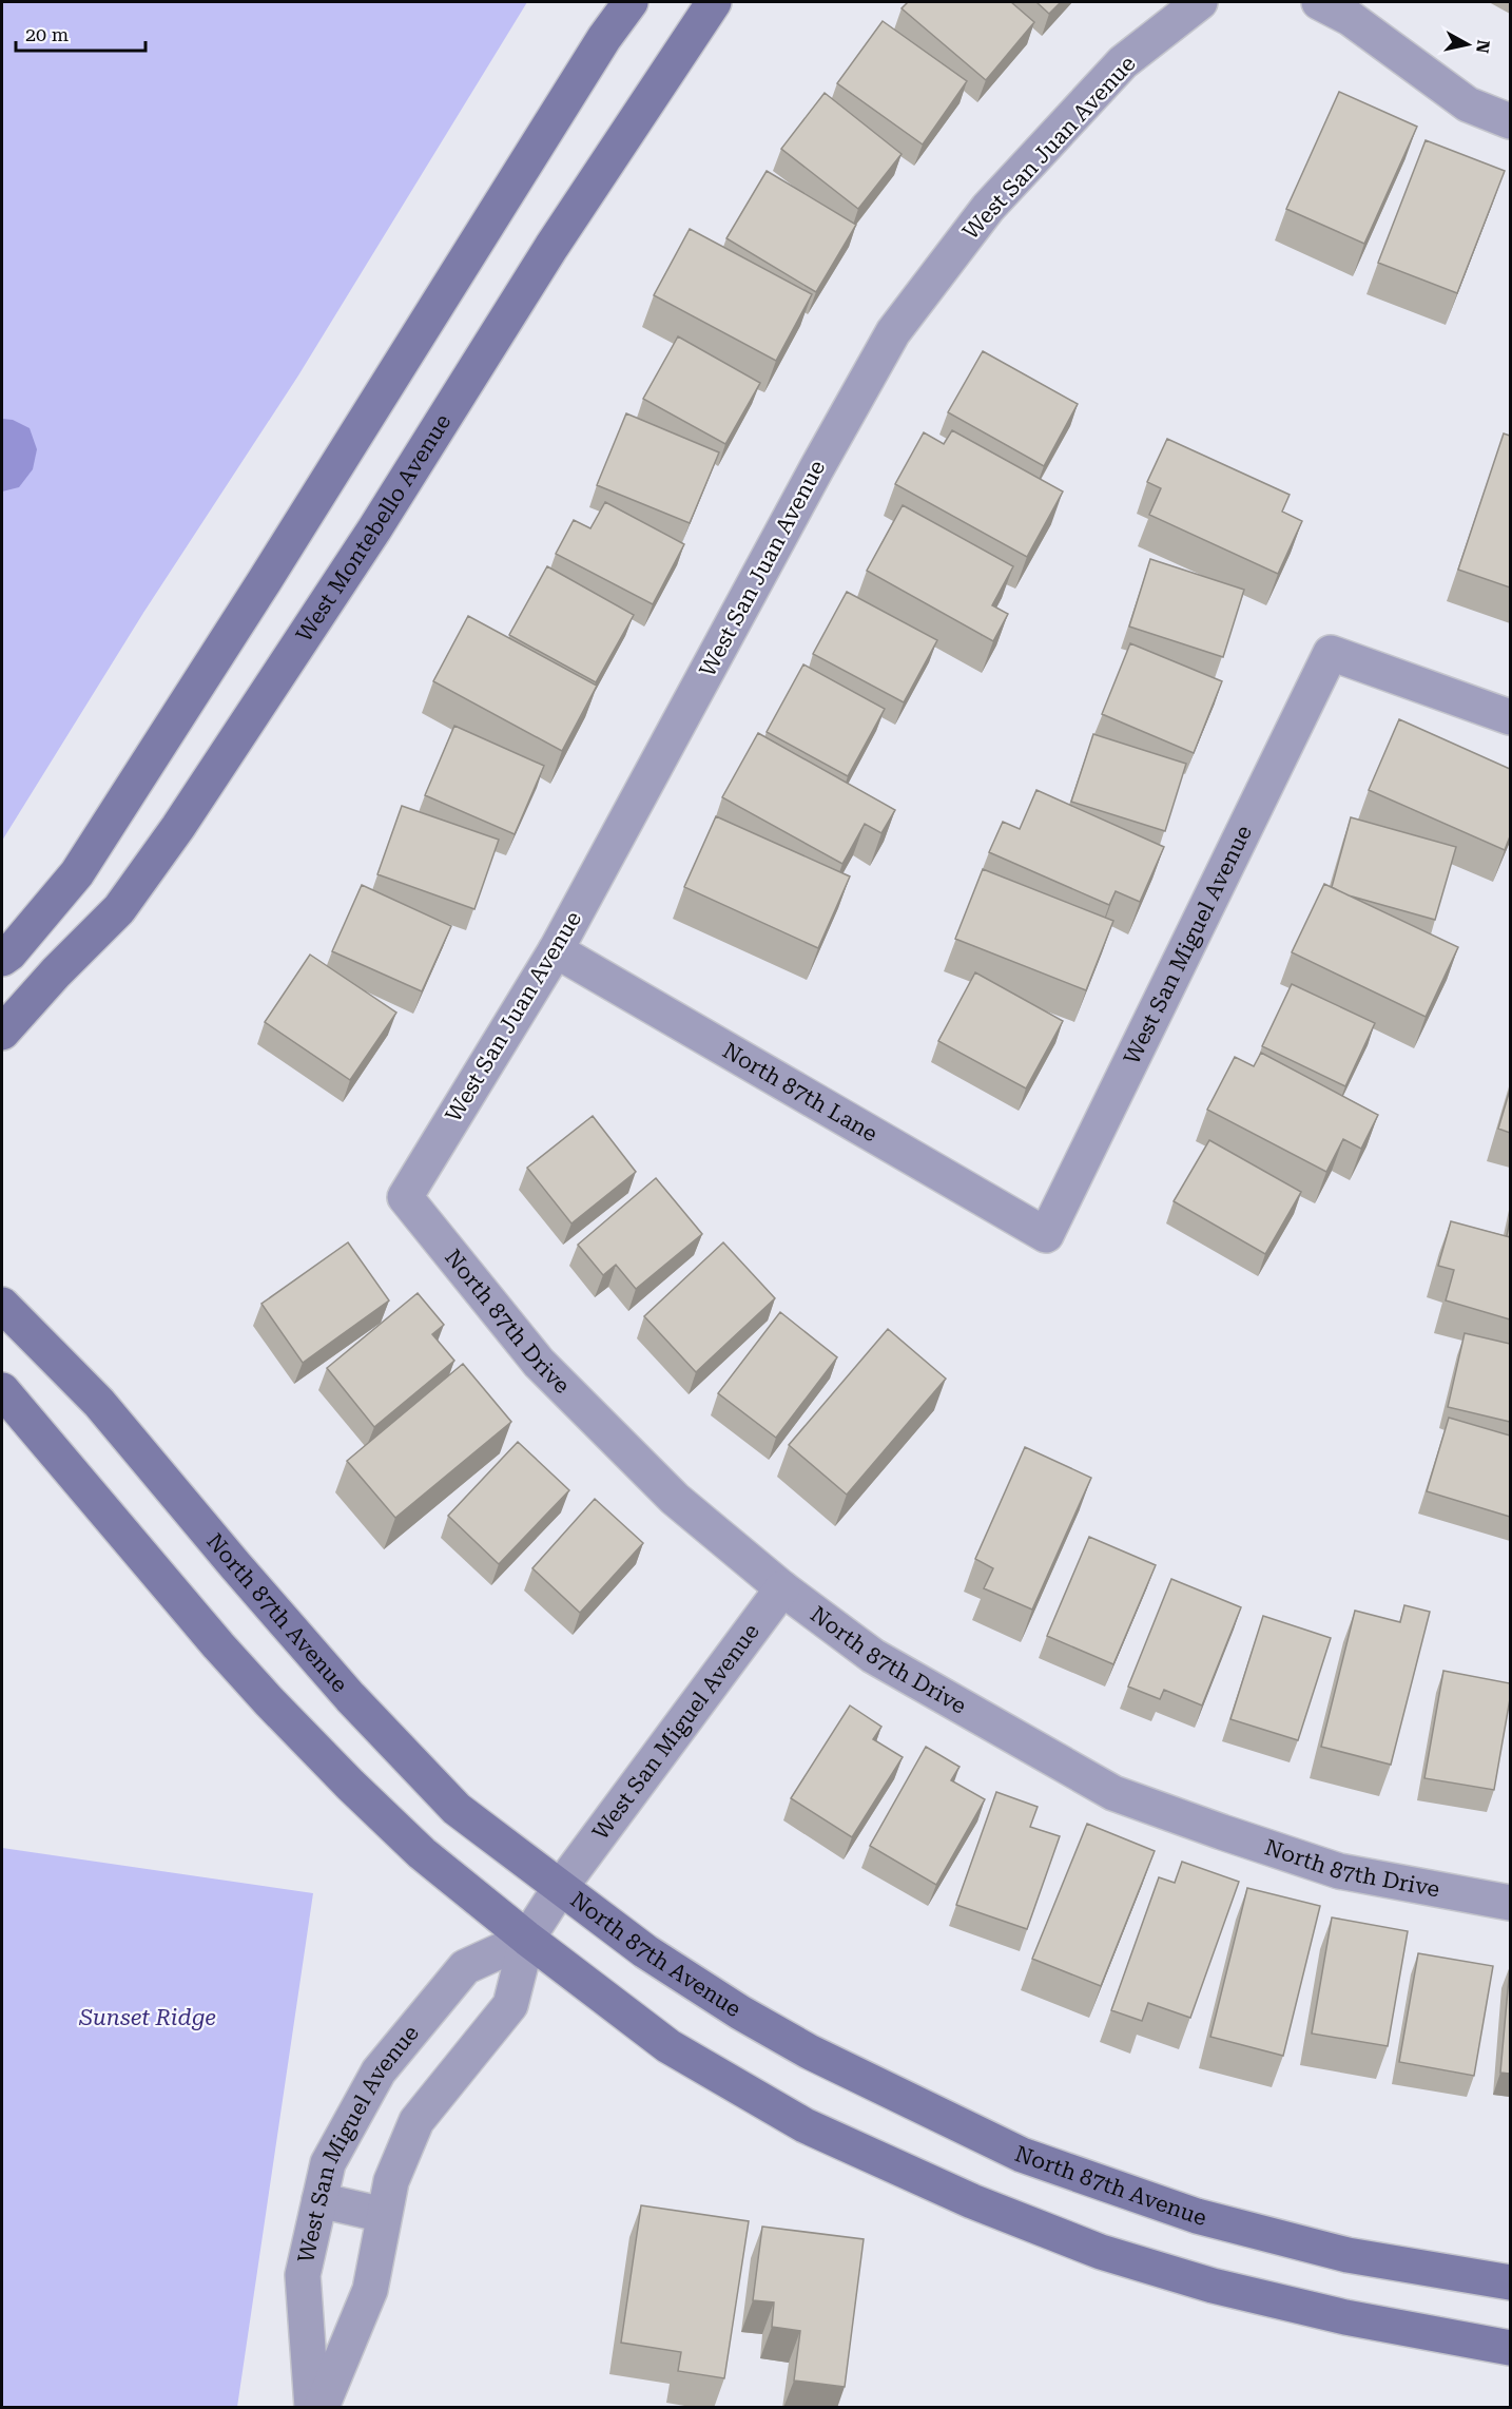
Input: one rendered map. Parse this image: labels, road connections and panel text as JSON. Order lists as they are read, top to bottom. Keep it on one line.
{"streets":{"street":["West San Juan Avenue","West Montebello Avenue","West San Miguel Avenue","North 87th Lane","North 87th Drive","North 87th Avenue"]},"crossings":[["West San Juan Avenue","North 87th Lane"],["West San Juan Avenue","North 87th Drive"],["West San Miguel Avenue","North 87th Lane"],["West San Miguel Avenue","North 87th Drive"],["West San Miguel Avenue","North 87th Avenue"]],"parks":["Sunset Ridge"],"scale_bar":"20 m","north":"right"}
